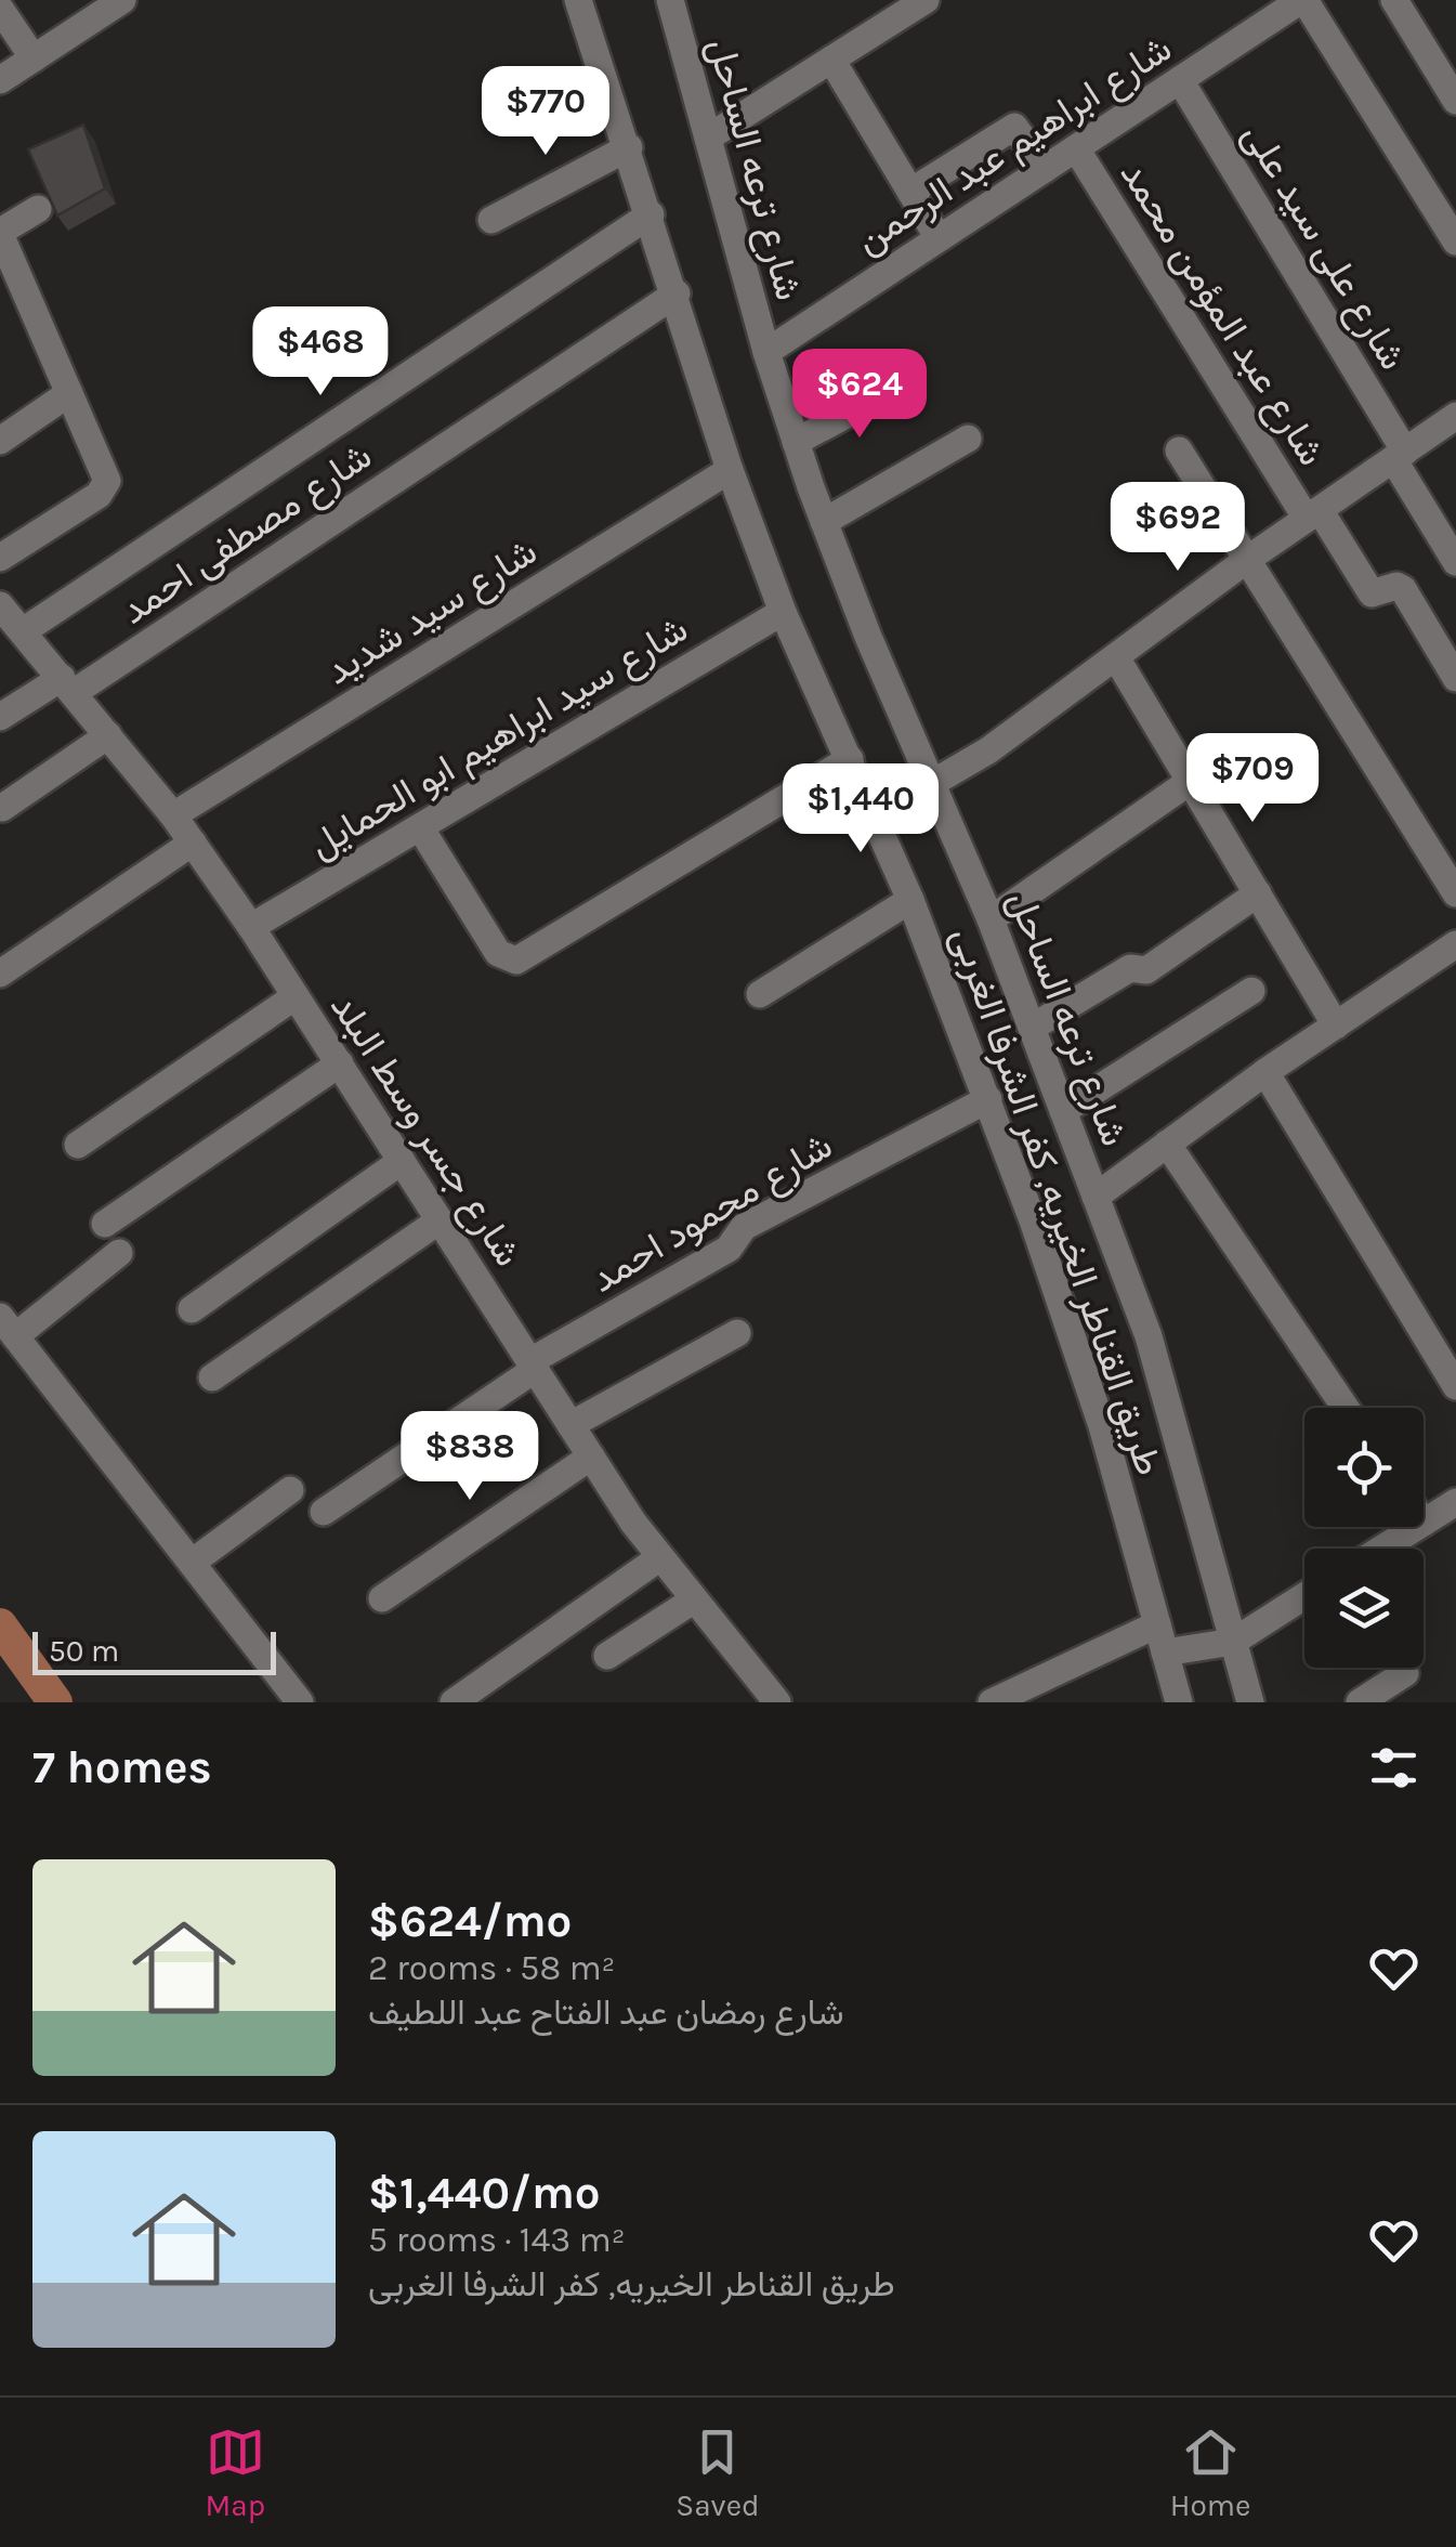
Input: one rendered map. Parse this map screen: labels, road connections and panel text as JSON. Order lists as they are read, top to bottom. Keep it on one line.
{"streets":{"street":["شارع ابراهيم عبد الرحمن","شارع ترعه الساحل","شارع على سيد على","شارع عبد المؤمن محمد","شارع مصطفى احمد","شارع سيد شديد","شارع سيد ابراهيم ابو الحمايل","شارع جسر وسط البلد","طريق القناطر الخيريه, كفر الشرفا الغربى","شارع محمود احمد"]},"crossings":[["شارع ابراهيم عبد الرحمن","شارع ترعه الساحل"],["شارع ابراهيم عبد الرحمن","شارع على سيد على"],["شارع ابراهيم عبد الرحمن","شارع عبد المؤمن محمد"],["شارع مصطفى احمد","شارع جسر وسط البلد"],["شارع مصطفى احمد","طريق القناطر الخيريه, كفر الشرفا الغربى"],["شارع سيد شديد","شارع جسر وسط البلد"],["شارع سيد شديد","طريق القناطر الخيريه, كفر الشرفا الغربى"],["شارع سيد ابراهيم ابو الحمايل","شارع جسر وسط البلد"],["شارع سيد ابراهيم ابو الحمايل","طريق القناطر الخيريه, كفر الشرفا الغربى"],["شارع جسر وسط البلد","شارع محمود احمد"],["طريق القناطر الخيريه, كفر الشرفا الغربى","شارع محمود احمد"]],"scale_bar":"50 m","page":{"price":["$770","$468","$624","$692","$709","$1,440","$838"],"scale":"50 m","heading":"7 homes","list":[{"name":"$624/mo","note":"2 rooms · 58 m² · شارع رمضان عبد الفتاح عبد اللطيف"},{"name":"$1,440/mo","note":"5 rooms · 143 m² · طريق القناطر الخيريه, كفر الشرفا الغربى"}],"tabs":["Map","Saved","Home"]}}
